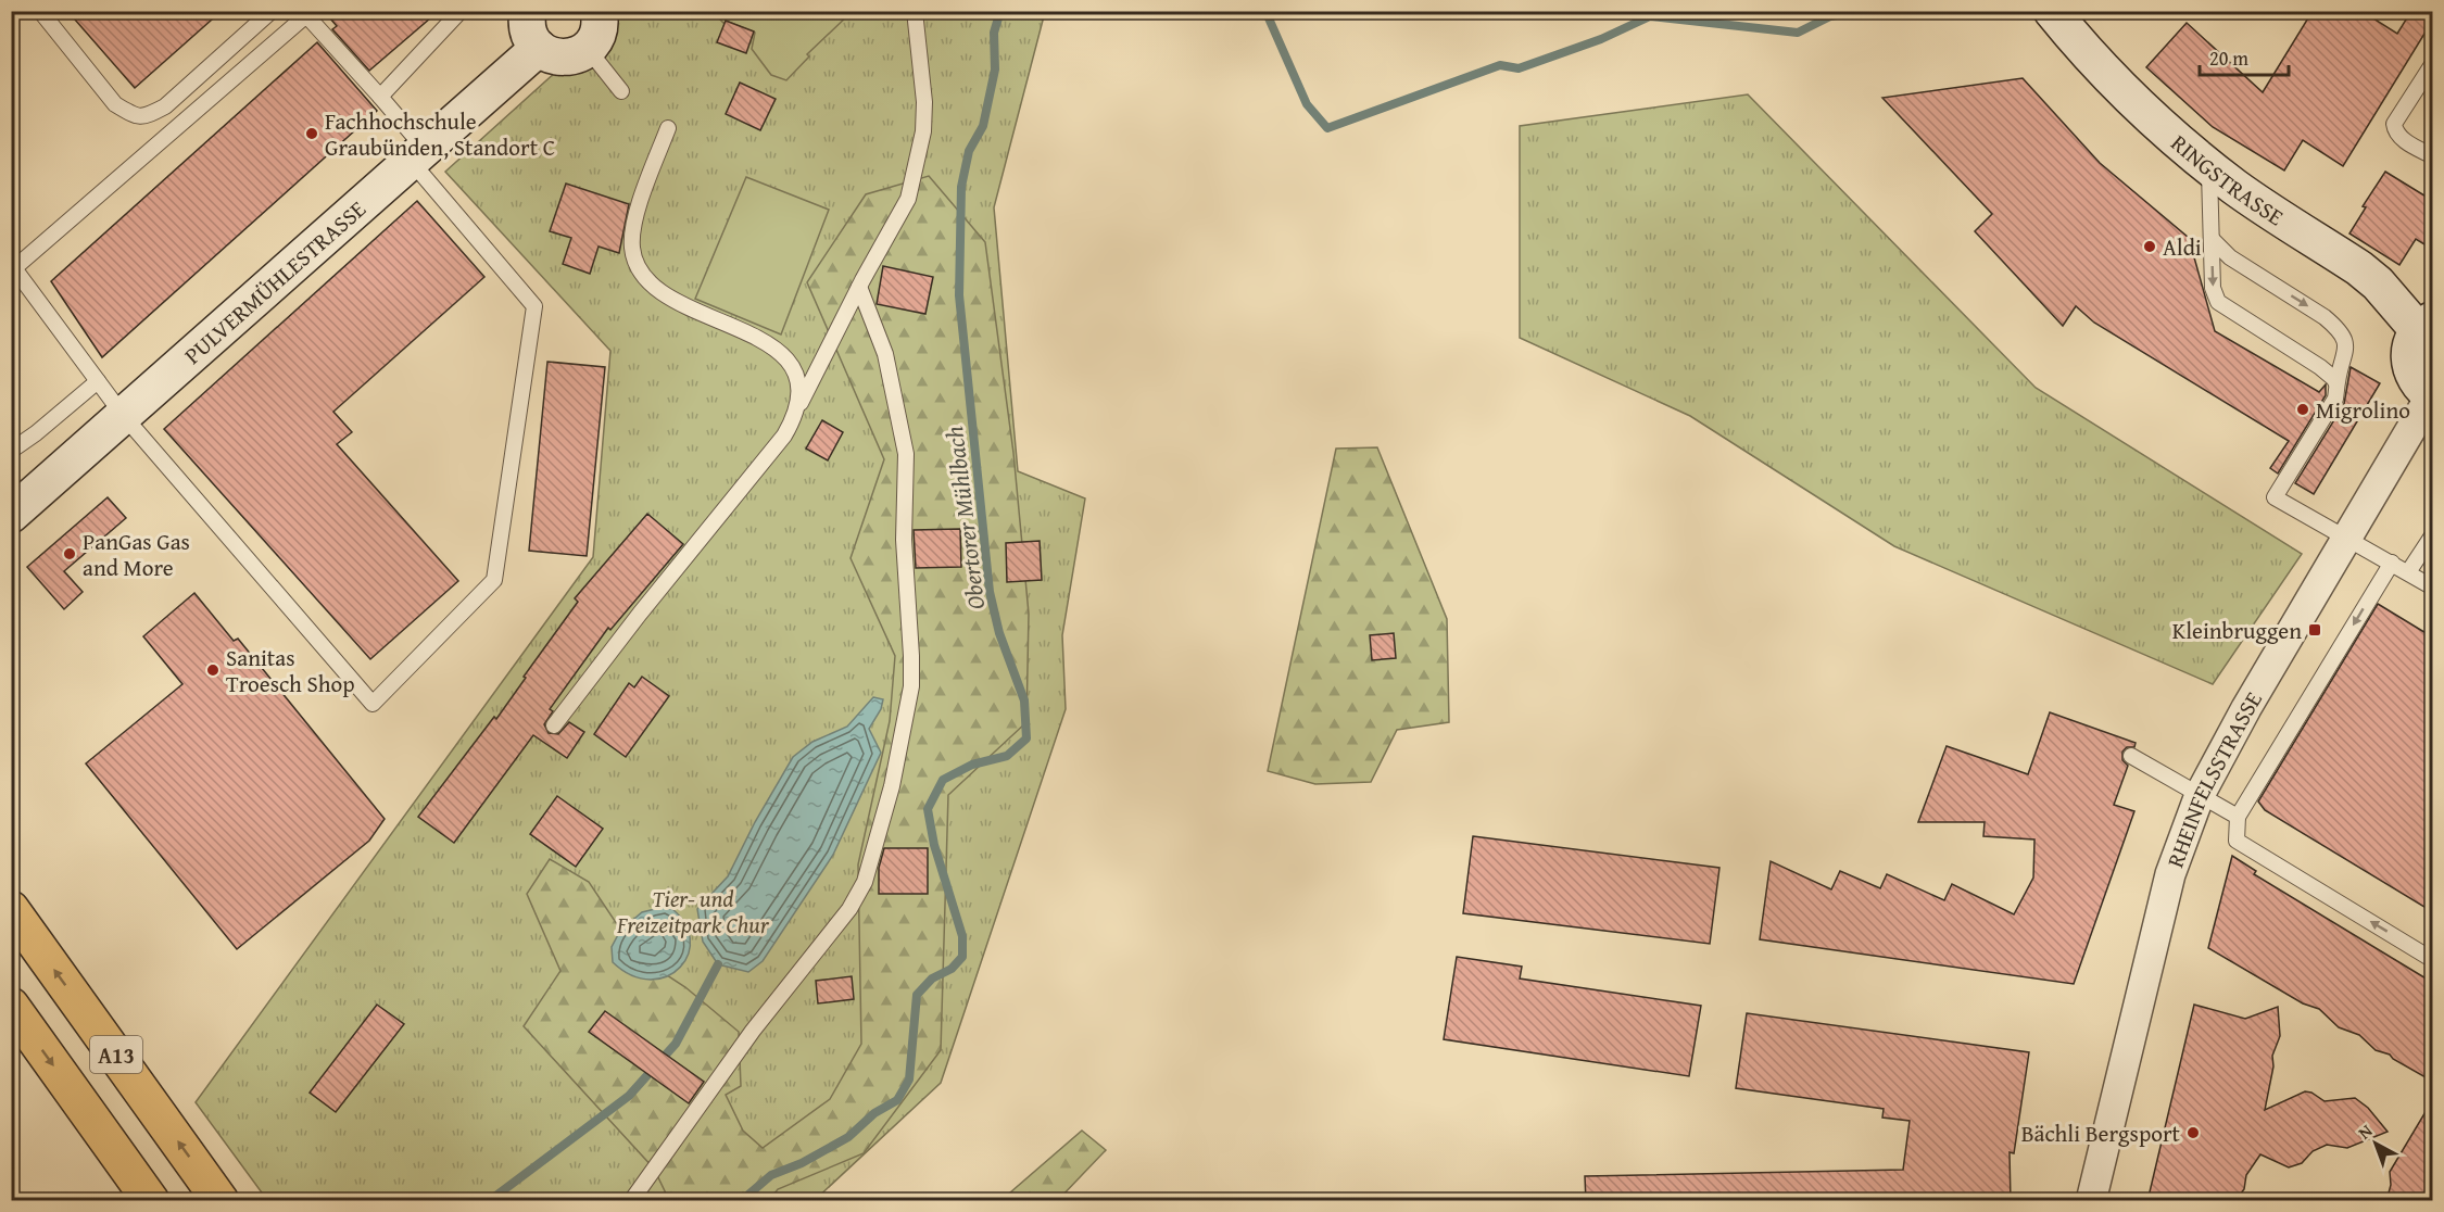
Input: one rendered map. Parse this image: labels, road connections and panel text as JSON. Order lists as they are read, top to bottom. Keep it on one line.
{"streets":{"highway":["A13"],"street":["RINGSTRASSE","PULVERMÜHLESTRASSE","RHEINFELSSTRASSE"]},"water":["Obertorer Mühlbach"],"parks":["Tier- und Freizeitpark Chur"],"places":{"other":["Fachhochschule Graubünden, Standort C","Aldi","Migrolino","PanGas Gas and More","Sanitas Troesch Shop","Bächli Bergsport"],"transit":["Kleinbruggen"]},"scale_bar":"20 m","north":"top left"}
